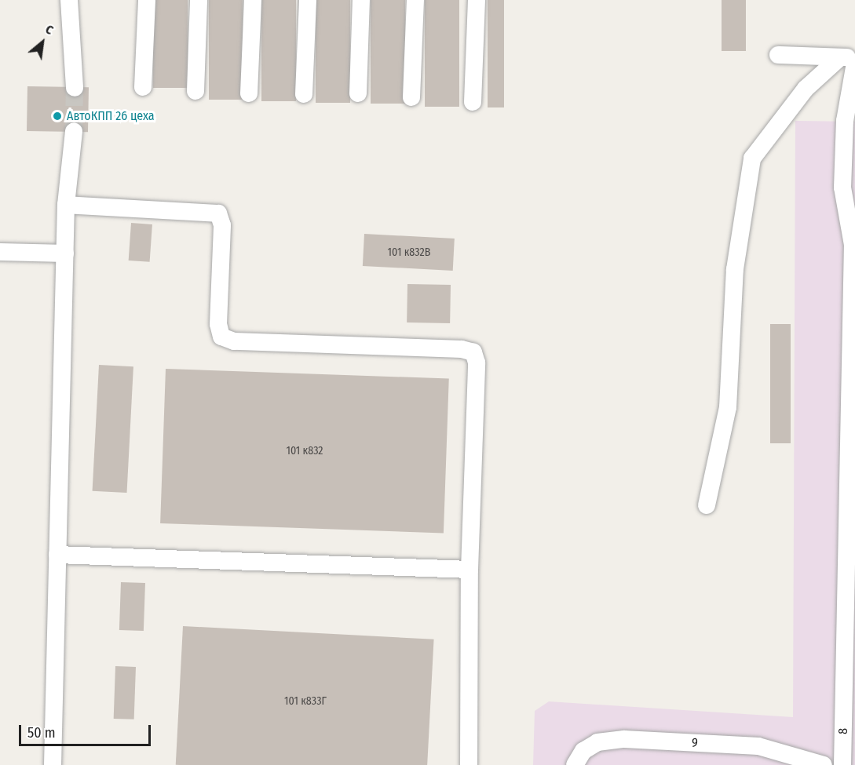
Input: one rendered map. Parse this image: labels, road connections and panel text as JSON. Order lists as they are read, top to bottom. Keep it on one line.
{"streets":{"street":["8","9"]},"places":["АвтоКПП 26 цеха"],"house_numbers":["101 к832В","101 к832","101 к833Г"],"scale_bar":"50 m","north":"top right"}
